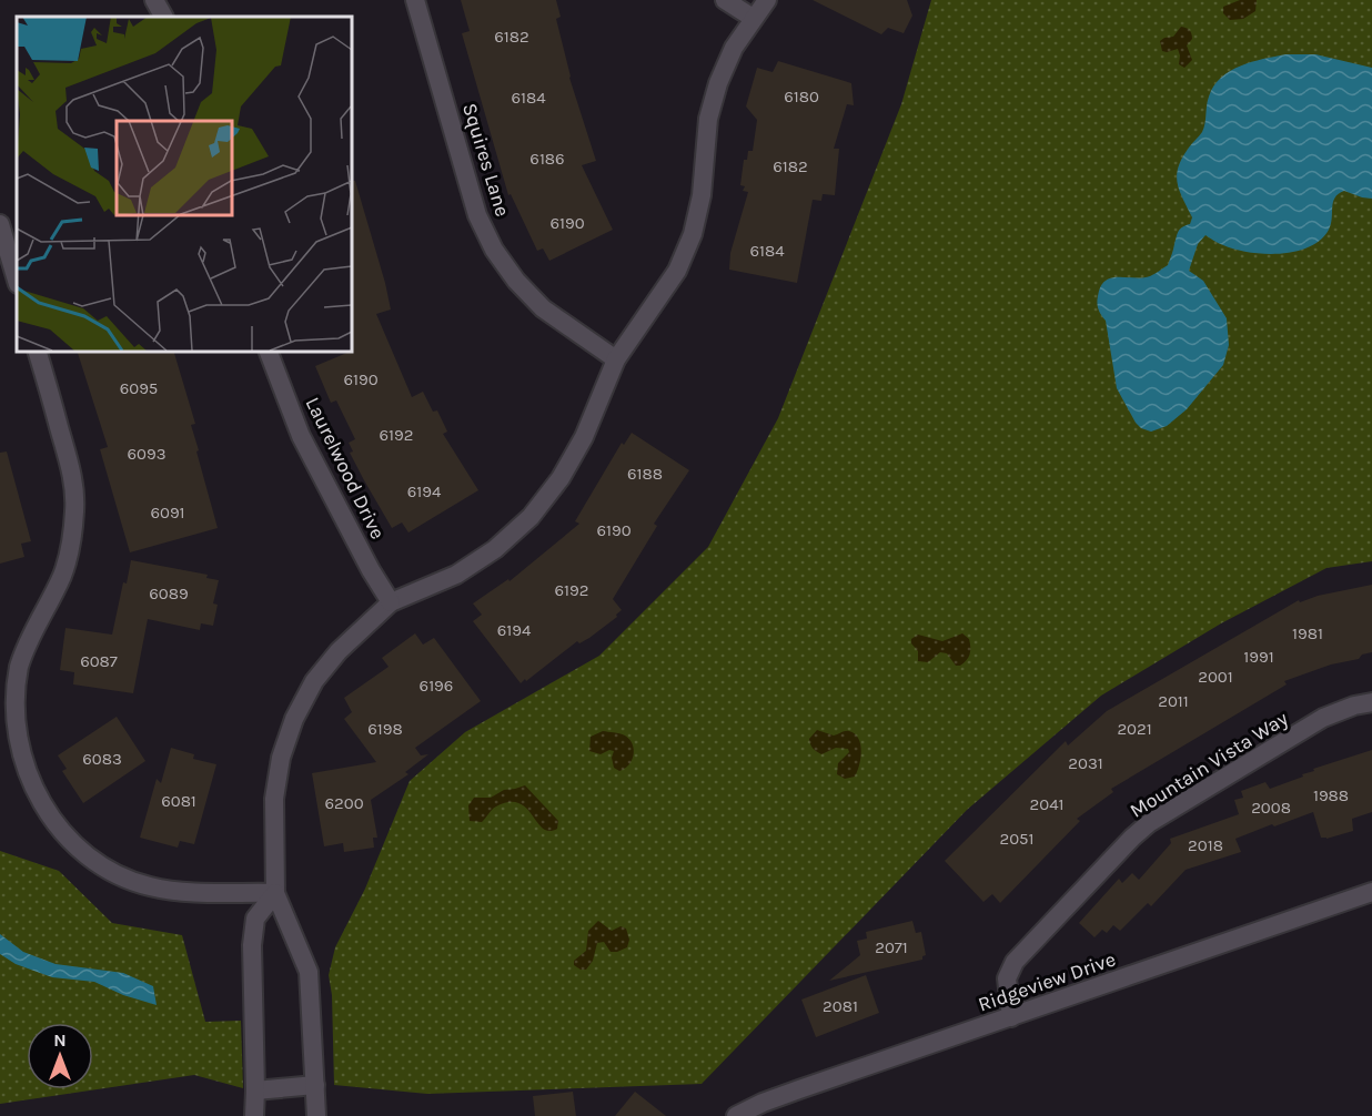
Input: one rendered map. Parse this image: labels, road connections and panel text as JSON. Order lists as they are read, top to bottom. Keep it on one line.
{"streets":{"street":["Squires Lane","Laurelwood Drive","Mountain Vista Way","Ridgeview Drive"]},"crossings":[["Mountain Vista Way","Ridgeview Drive"]],"house_numbers":["6182","6180","6184","6186","6182","6190","6184","6190","6095","6192","6093","6188","6194","6091","6190","6192","6089","6194","1981","1991","6087","2001","6196","2011","6198","2021","6083","2031","1988","6081","6200","2041","2008","2051","2018","2071","2081"],"north":"top"}
